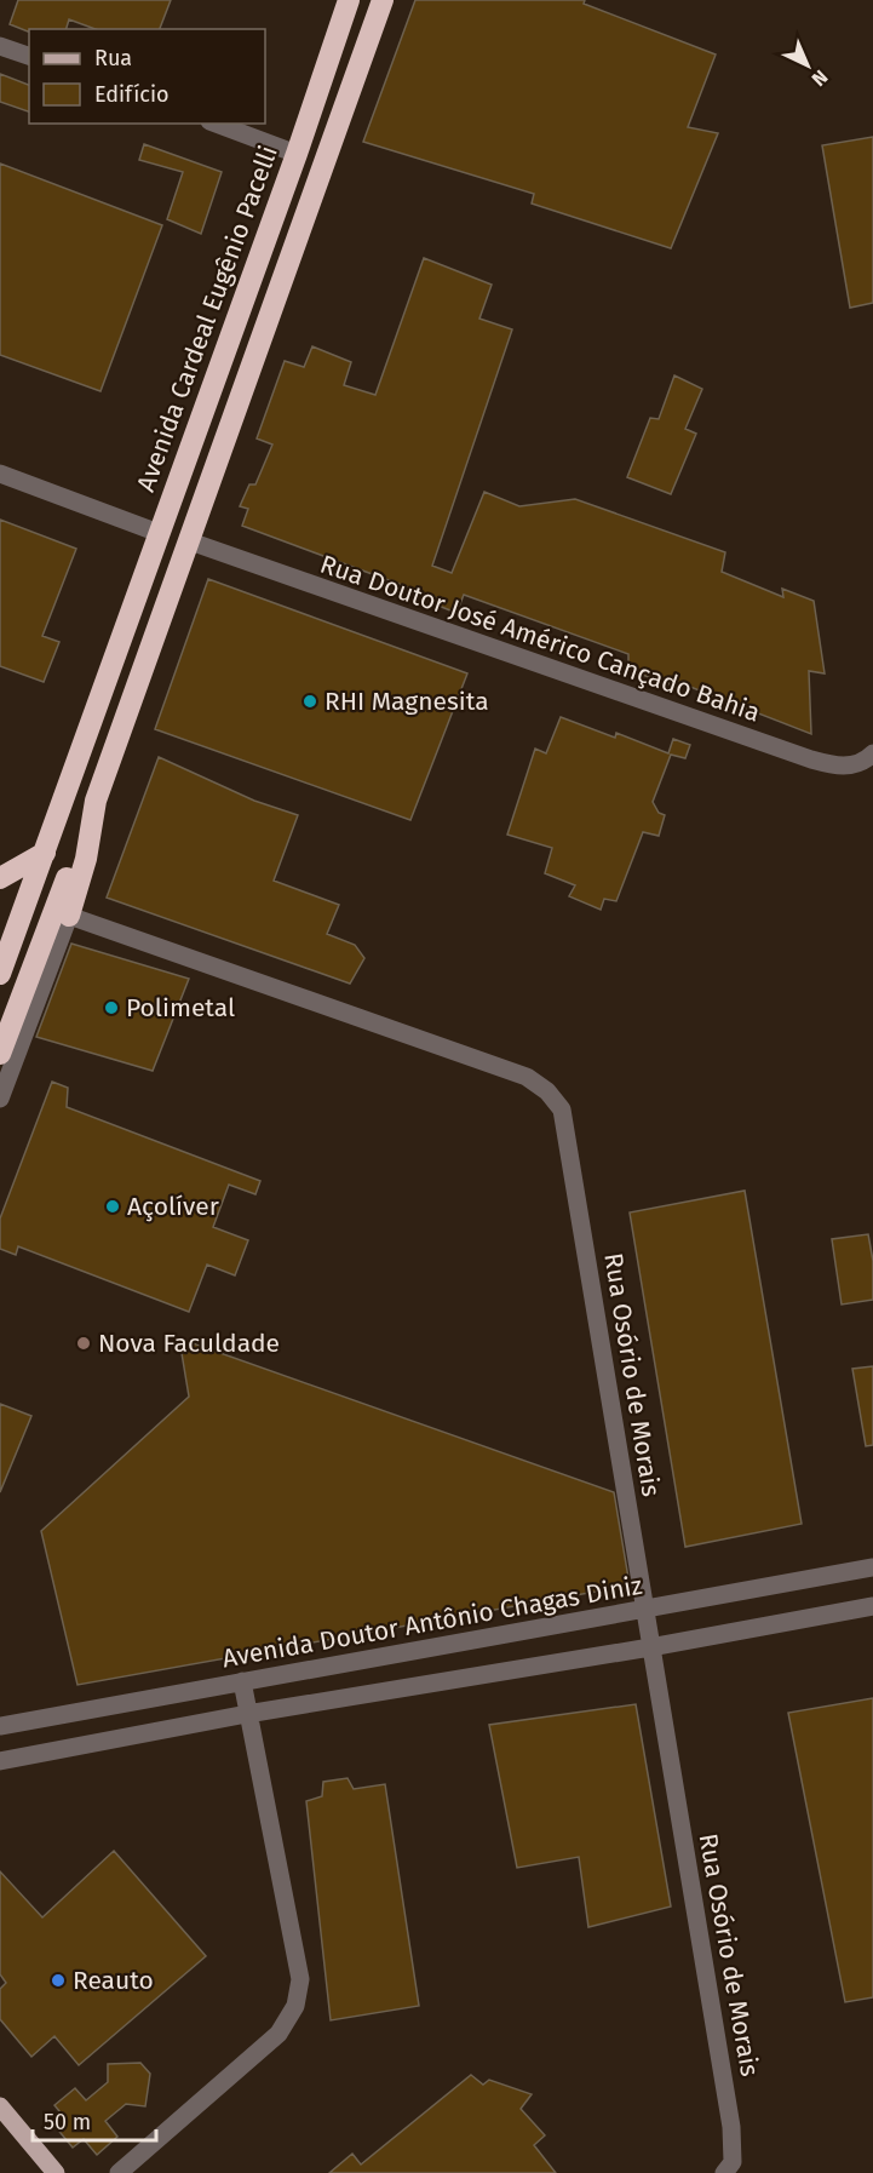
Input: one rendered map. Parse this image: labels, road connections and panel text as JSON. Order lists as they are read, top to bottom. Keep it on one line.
{"streets":{"highway":["Avenida Cardeal Eugênio Pacelli"],"street":["Rua Doutor José Américo Cançado Bahia","Rua Osório de Morais","Avenida Doutor Antônio Chagas Diniz"]},"crossings":[["Rua Osório de Morais","Avenida Doutor Antônio Chagas Diniz"]],"places":["RHI Magnesita","Polimetal","Açolíver","Nova Faculdade","Reauto"],"legend":["Rua","Edifício"],"scale_bar":"50 m","north":"bottom right"}
